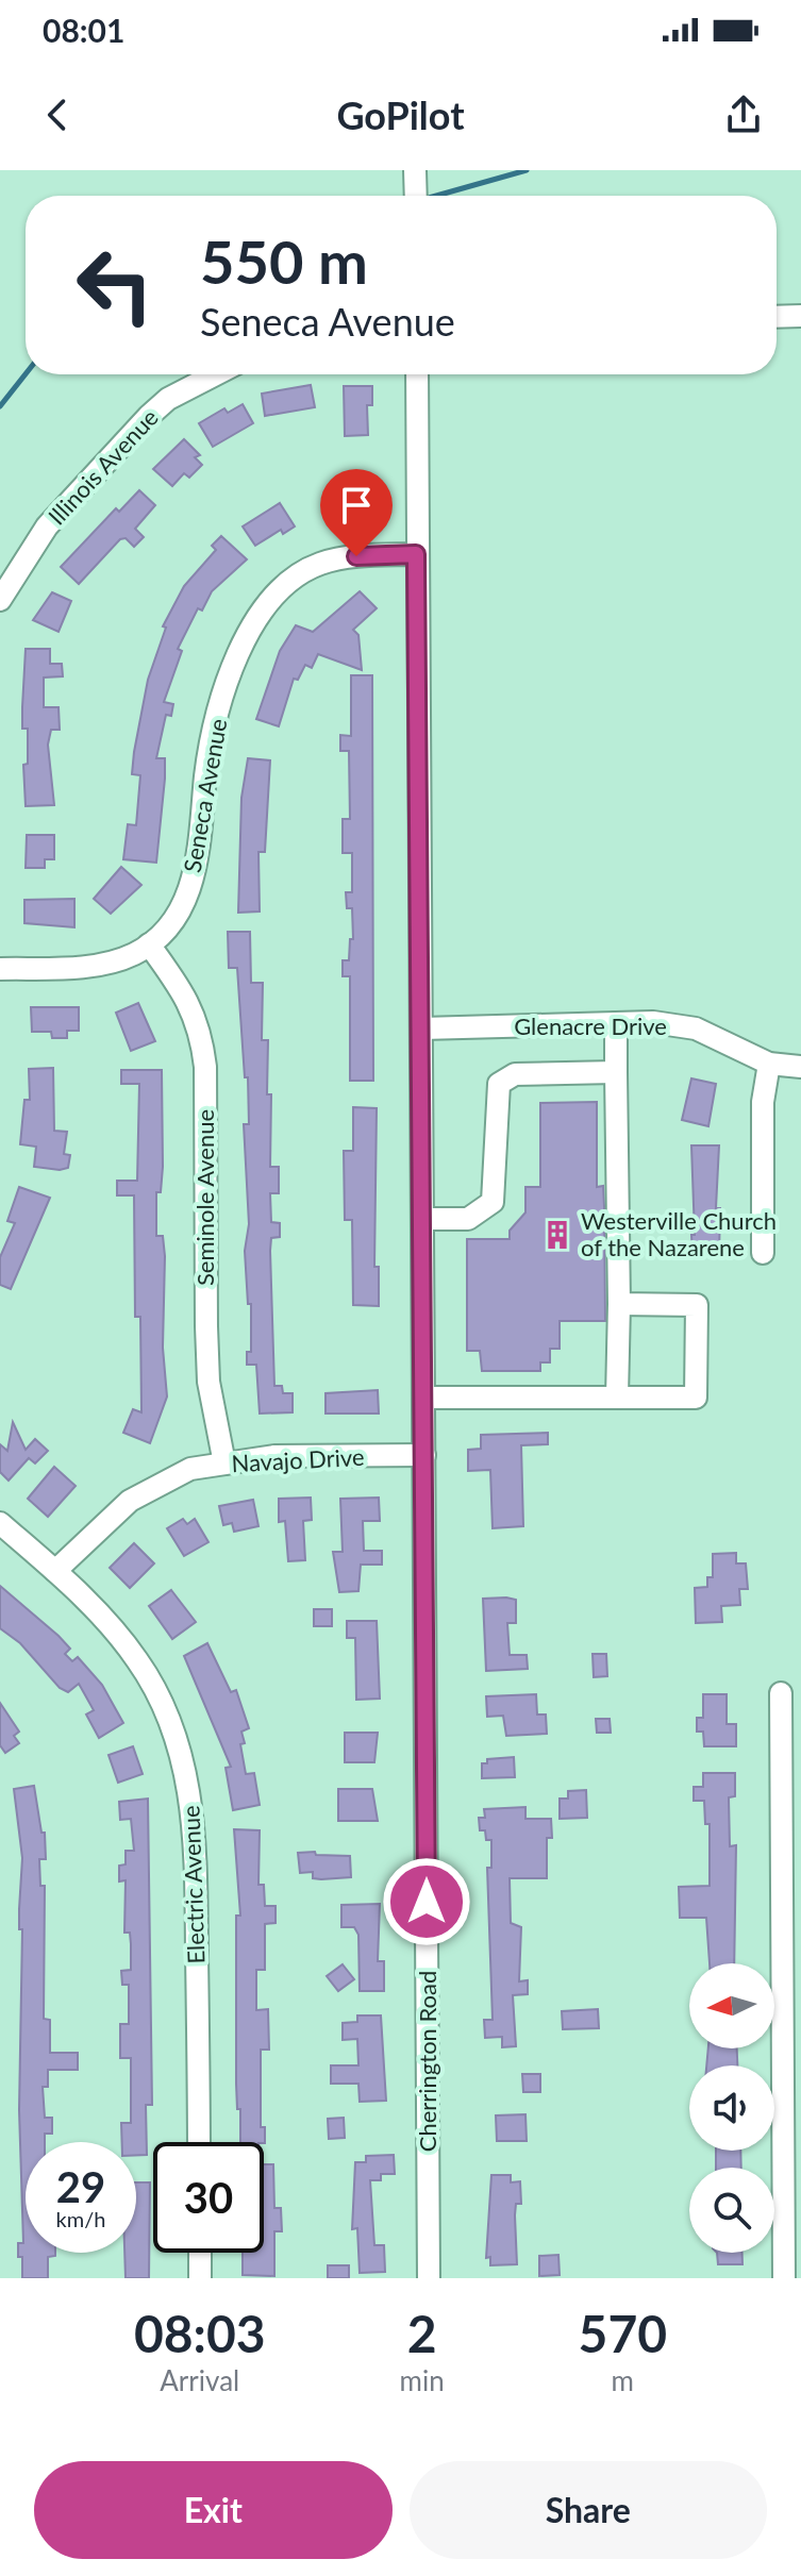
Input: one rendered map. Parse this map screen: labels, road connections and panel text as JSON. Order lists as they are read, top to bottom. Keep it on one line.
{"streets":{"street":["Illinois Avenue","Seneca Avenue","Glenacre Drive","Seminole Avenue","Navajo Drive","Electric Avenue","Cherrington Road"]},"crossings":[["Seneca Avenue","Seminole Avenue"],["Seneca Avenue","Cherrington Road"],["Glenacre Drive","Cherrington Road"],["Seminole Avenue","Navajo Drive"],["Navajo Drive","Electric Avenue"],["Navajo Drive","Cherrington Road"]],"places":{"building":["Westerville Church of the Nazarene"]},"north":"left","page":{"status":"08:01","header":"GoPilot","turn":["550 m","Seneca Avenue"],"speed":"29 km/h","limit":"30","eta":["08:03","Arrival","2","min","570","m"],"buttons":["Exit","Share"]}}
